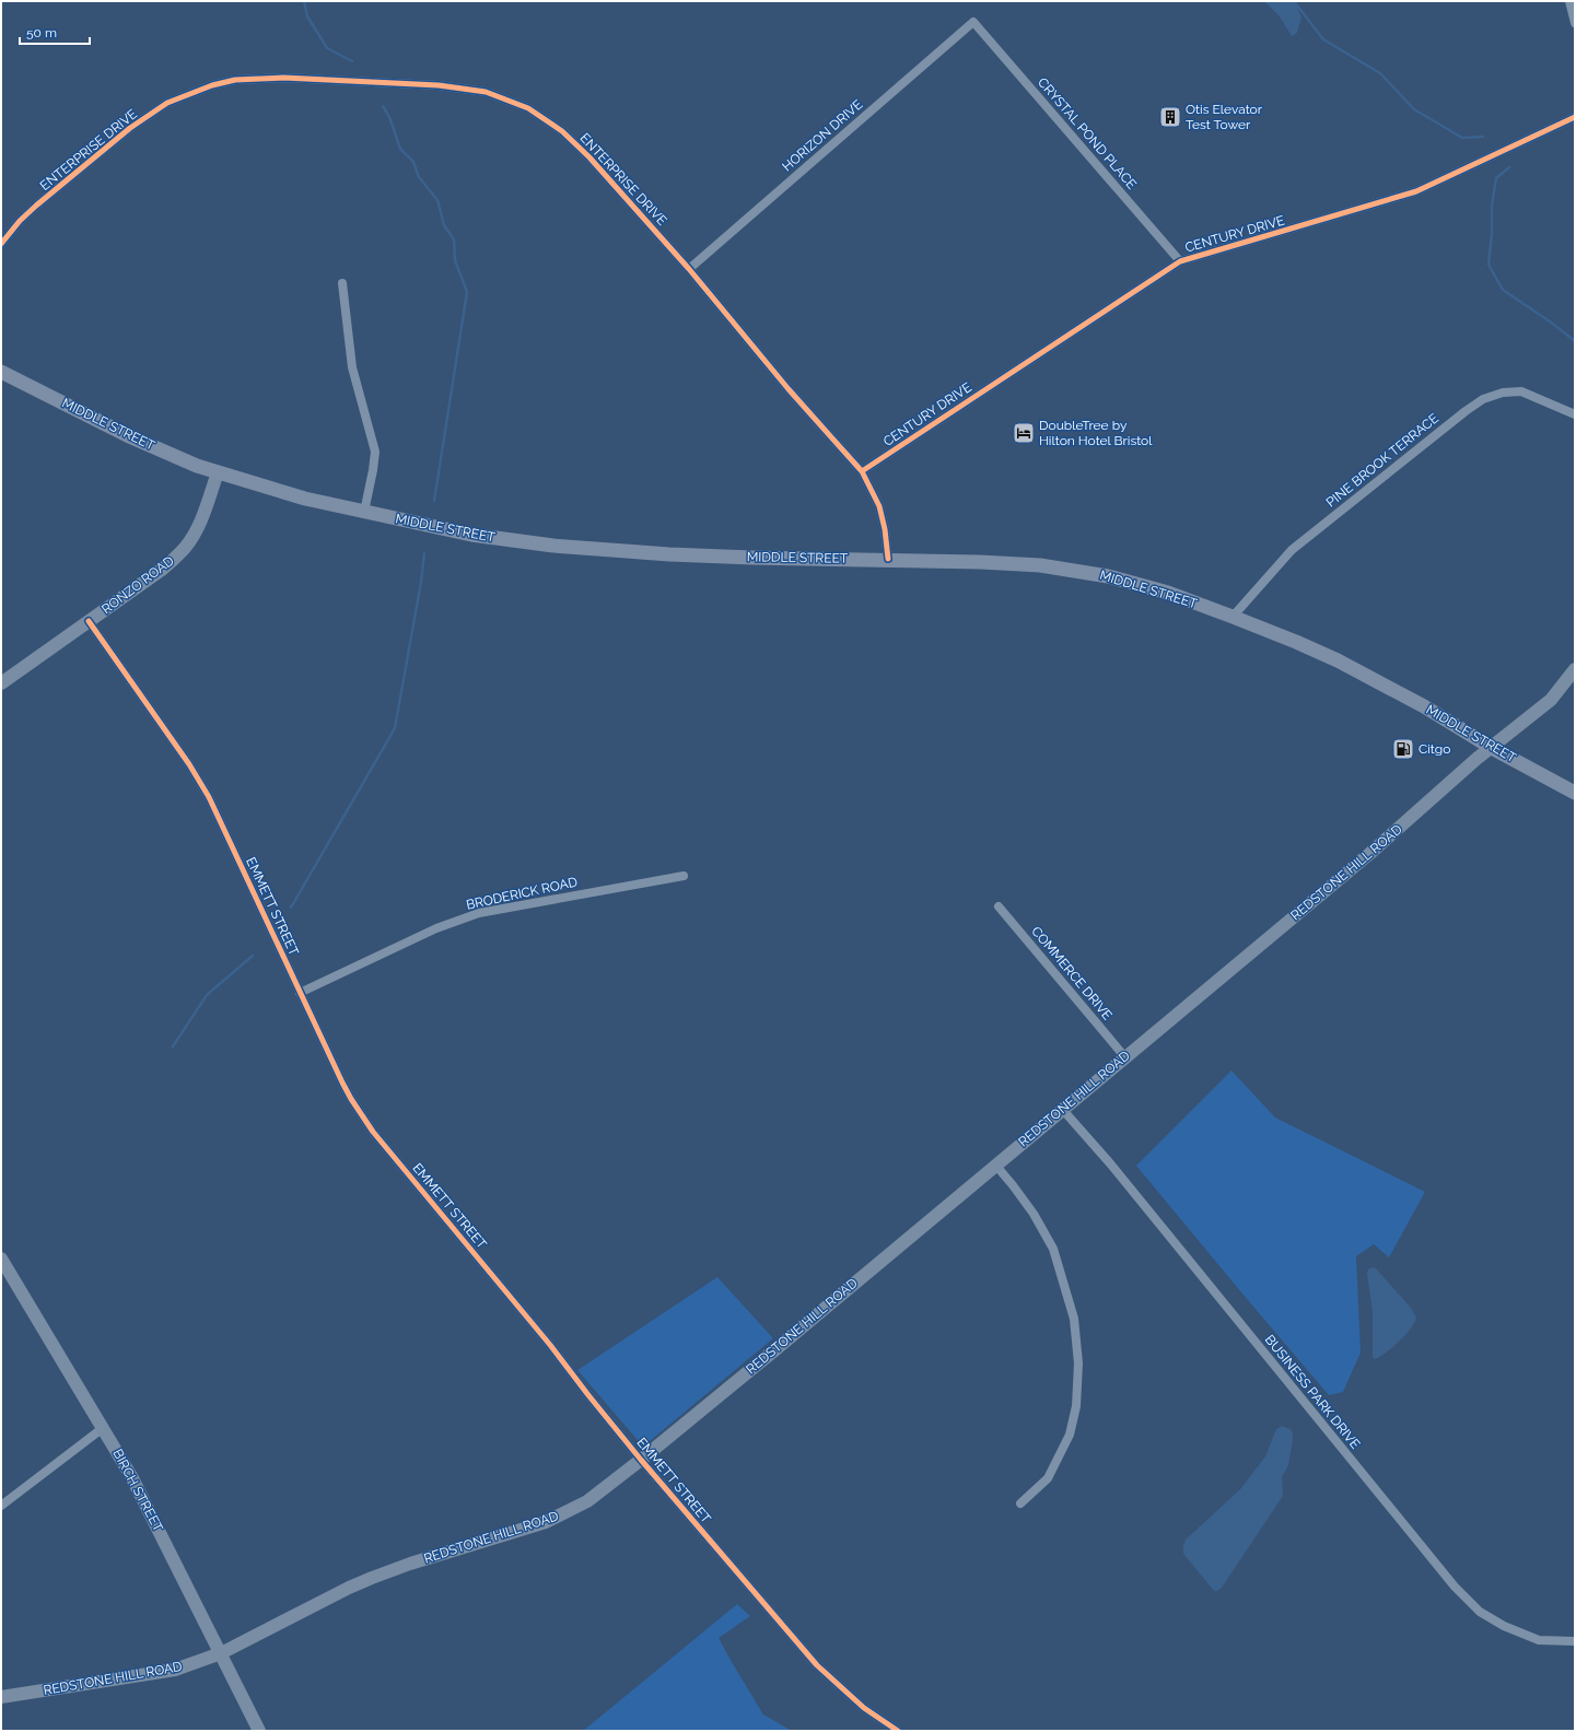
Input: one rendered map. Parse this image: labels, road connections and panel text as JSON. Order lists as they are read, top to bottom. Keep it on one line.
{"streets":{"main road":["MIDDLE STREET","RONZO ROAD","REDSTONE HILL ROAD","BIRCH STREET"],"street":["CRYSTAL POND PLACE","HORIZON DRIVE","ENTERPRISE DRIVE","CENTURY DRIVE","PINE BROOK TERRACE","BRODERICK ROAD","EMMETT STREET","COMMERCE DRIVE","BUSINESS PARK DRIVE"]},"crossings":[["CRYSTAL POND PLACE","HORIZON DRIVE"],["CRYSTAL POND PLACE","CENTURY DRIVE"],["HORIZON DRIVE","ENTERPRISE DRIVE"],["ENTERPRISE DRIVE","CENTURY DRIVE"],["ENTERPRISE DRIVE","MIDDLE STREET"],["MIDDLE STREET","PINE BROOK TERRACE"],["MIDDLE STREET","RONZO ROAD"],["MIDDLE STREET","REDSTONE HILL ROAD"],["RONZO ROAD","EMMETT STREET"],["REDSTONE HILL ROAD","EMMETT STREET"],["REDSTONE HILL ROAD","COMMERCE DRIVE"],["REDSTONE HILL ROAD","BUSINESS PARK DRIVE"],["REDSTONE HILL ROAD","BIRCH STREET"],["BRODERICK ROAD","EMMETT STREET"]],"places":{"building":["Otis Elevator Test Tower"],"hotel":["DoubleTree by Hilton Hotel Bristol"],"fuel station":["Citgo"]},"scale_bar":"50 m"}
